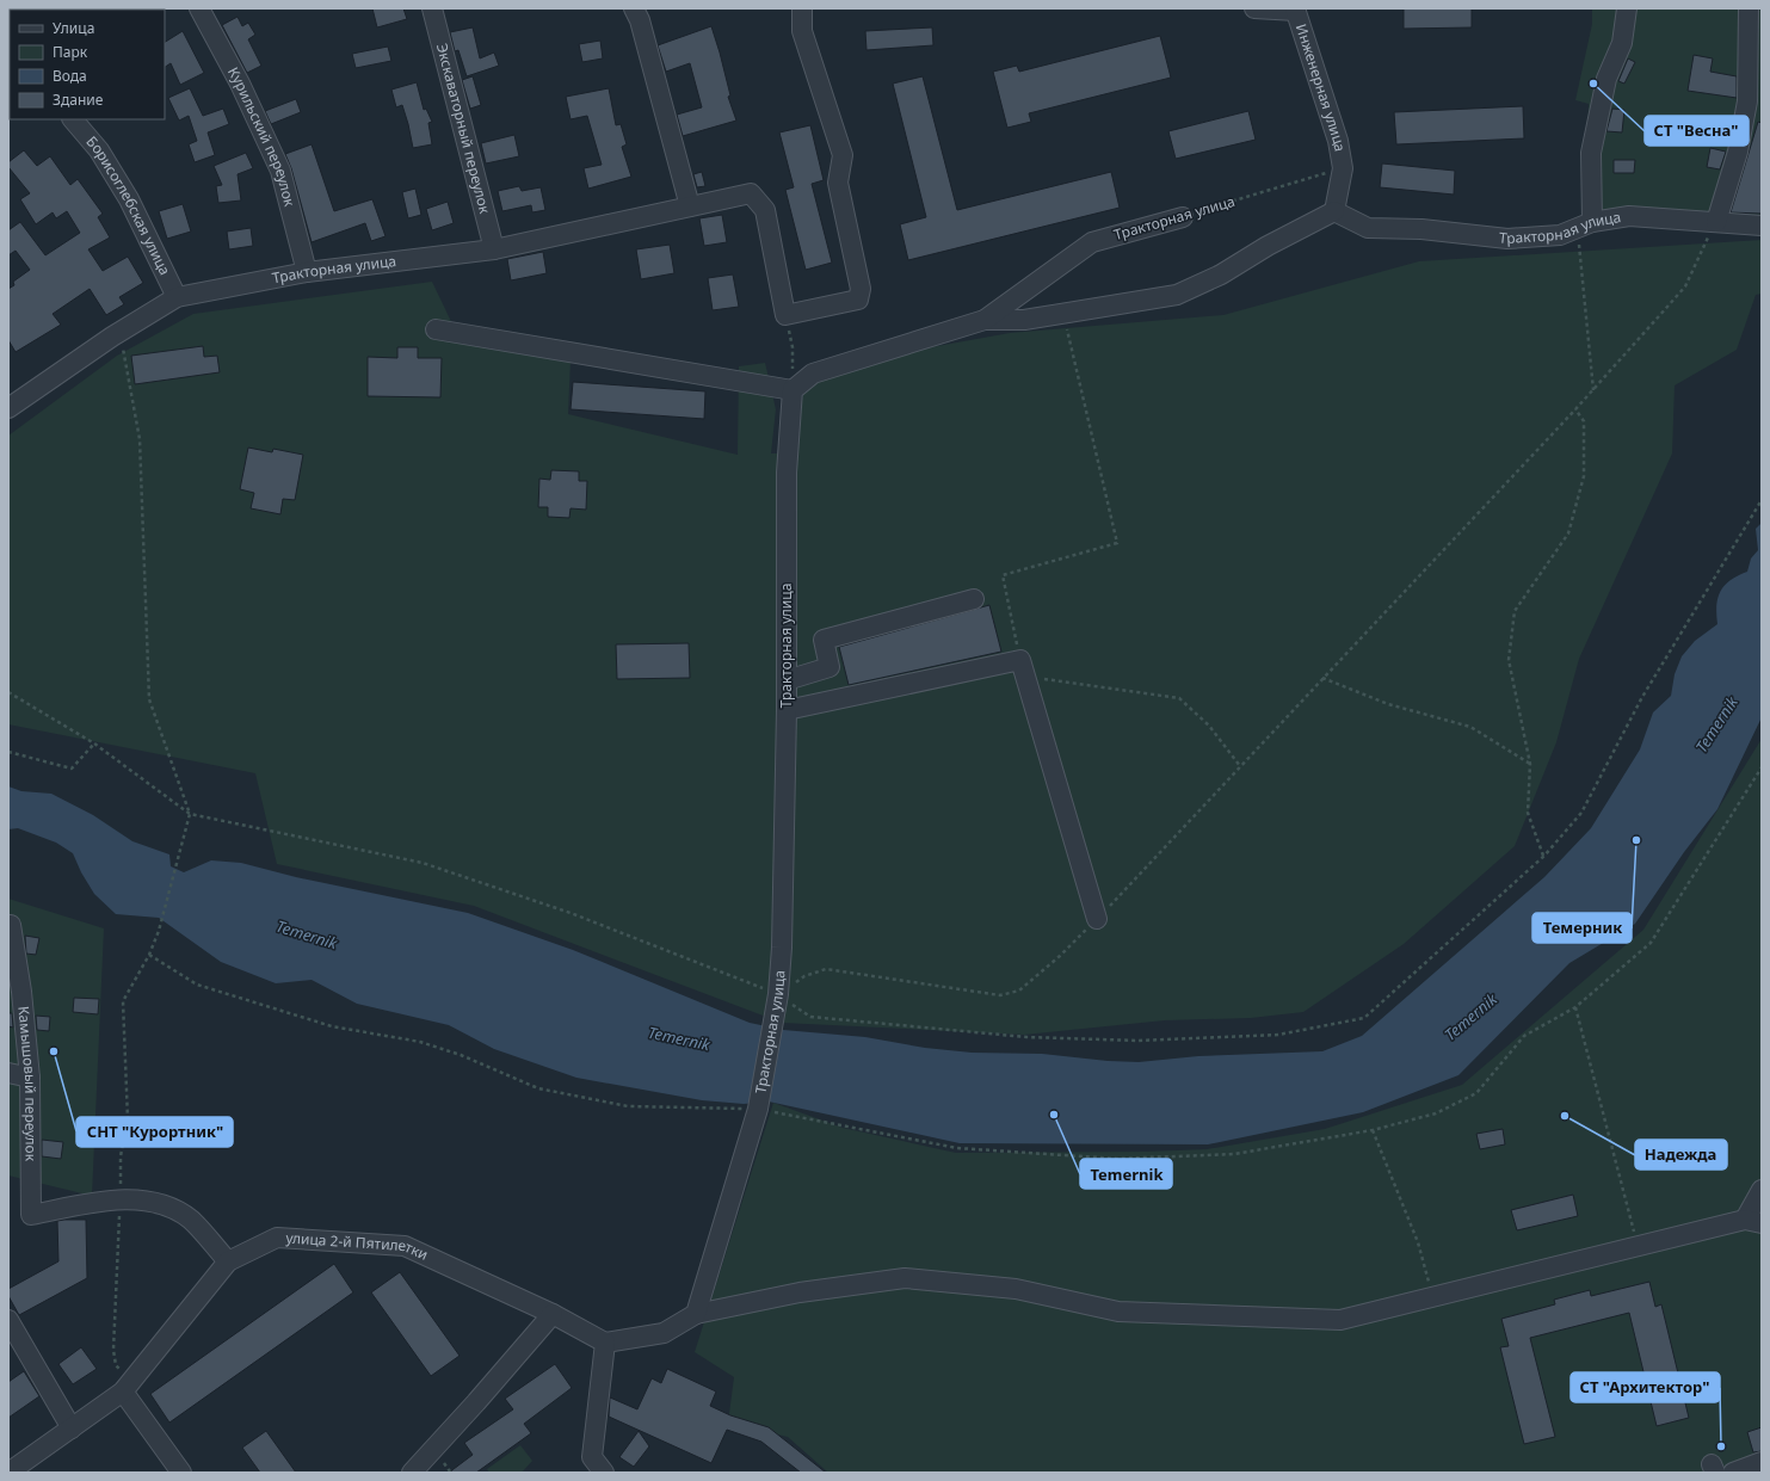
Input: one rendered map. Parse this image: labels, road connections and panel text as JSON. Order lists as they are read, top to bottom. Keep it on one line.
{"streets":{"street":["Инженерная улица","Экскаваторный переулок","Курильский переулок","Борисоглебская улица","Тракторная улица","Камышовый переулок","улица 2-й Пятилетки"]},"crossings":[["Инженерная улица","Тракторная улица"],["Экскаваторный переулок","Тракторная улица"],["Курильский переулок","Тракторная улица"],["Борисоглебская улица","Тракторная улица"]],"water":["Temernik"],"places":["СТ \"Весна\"","Темерник","СНТ \"Курортник\"","Temernik","Надежда","СТ \"Архитектор\""],"legend":["Улица","Парк","Вода","Здание"]}
